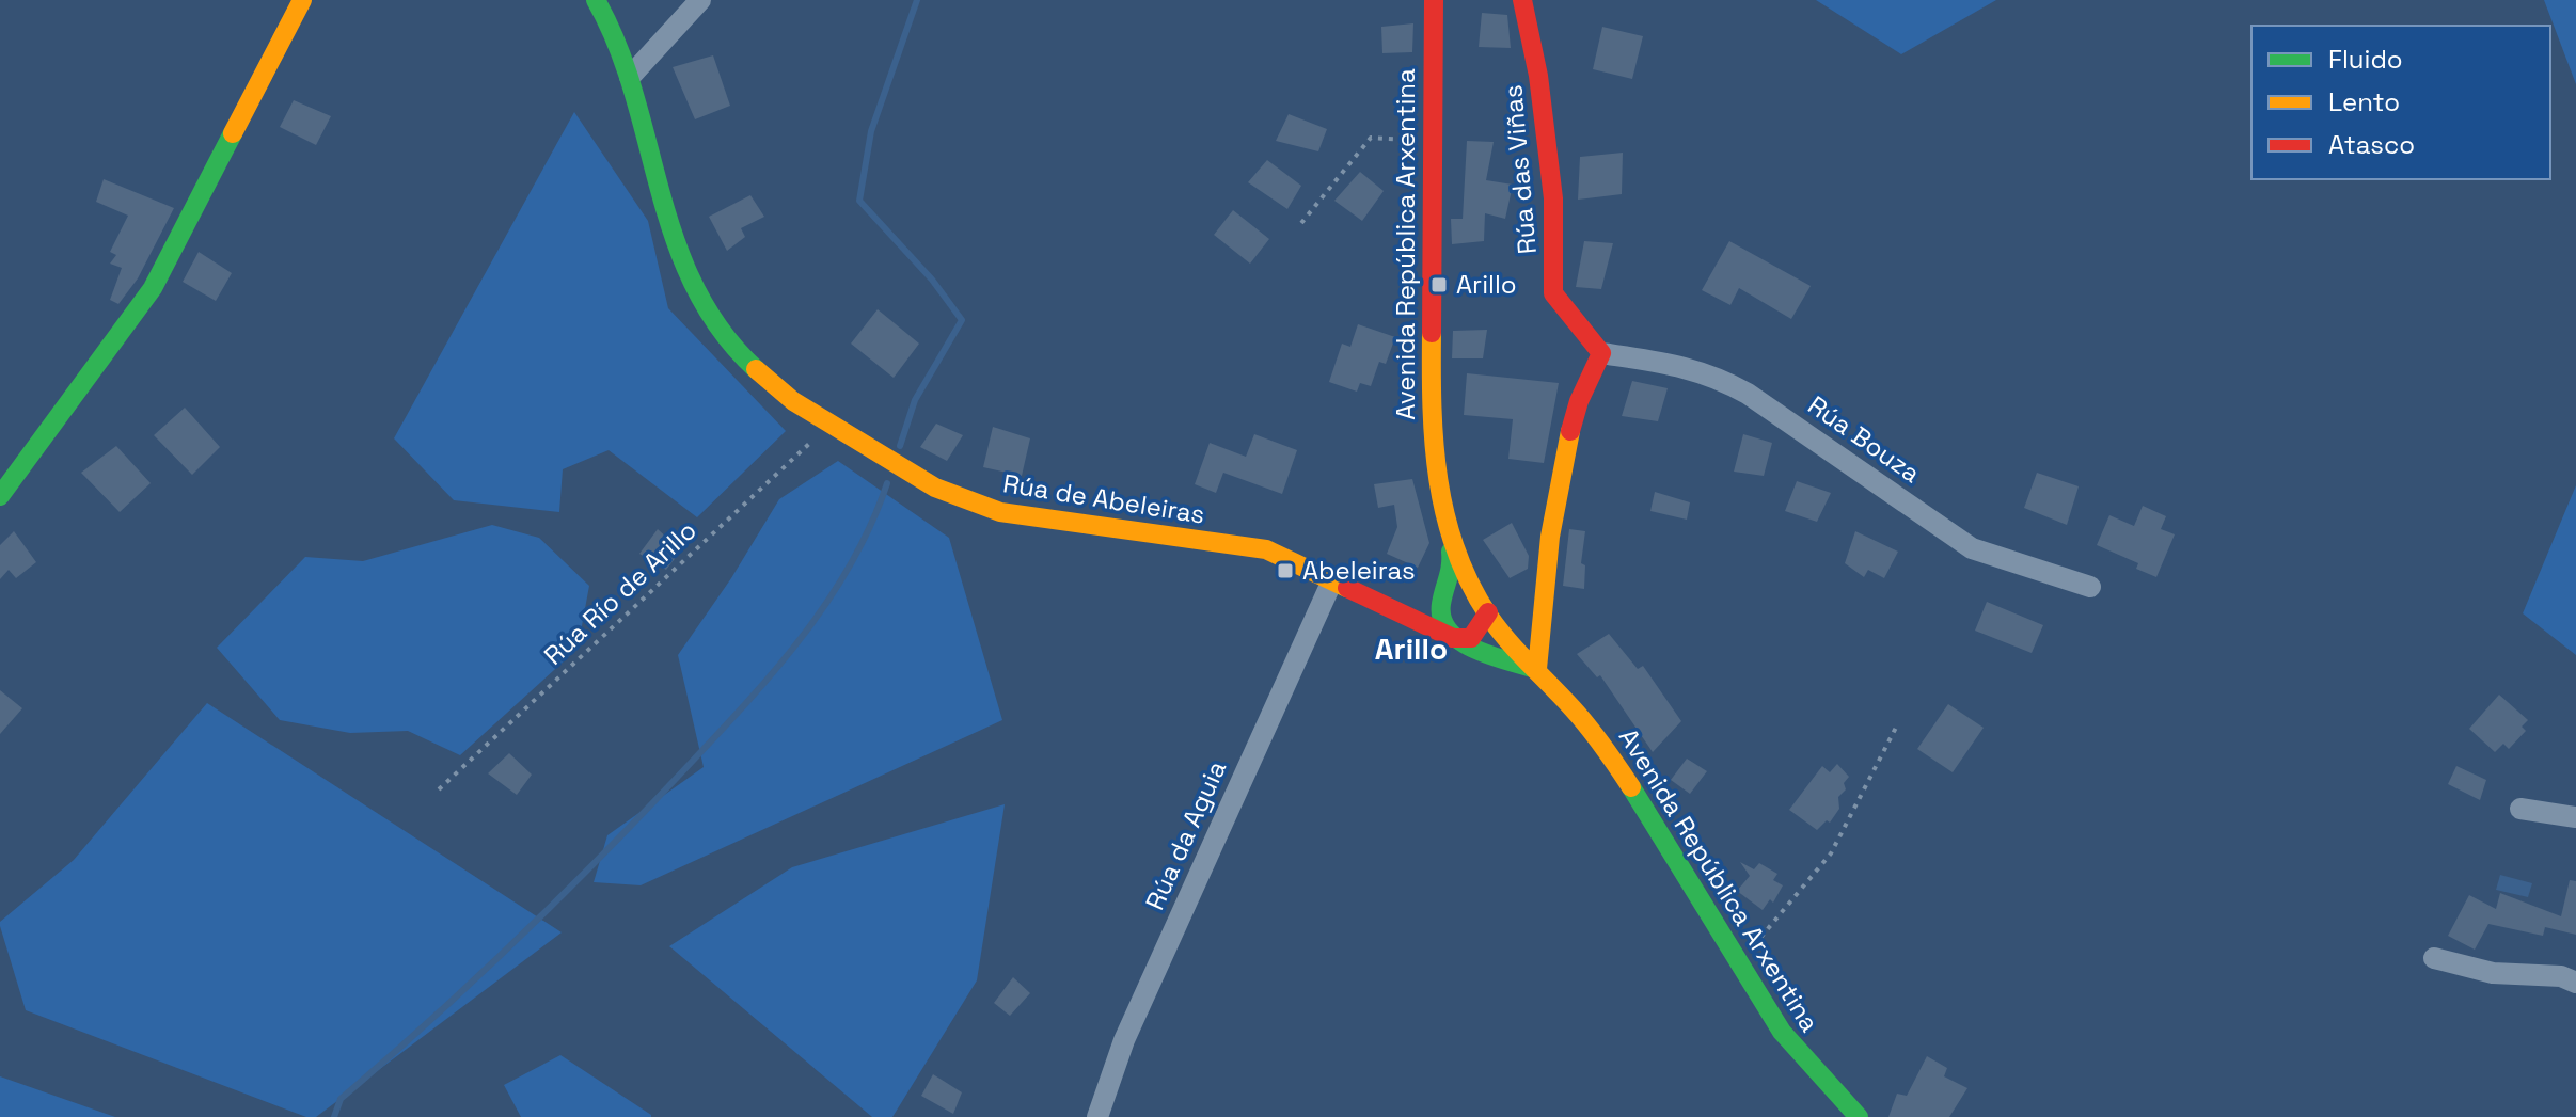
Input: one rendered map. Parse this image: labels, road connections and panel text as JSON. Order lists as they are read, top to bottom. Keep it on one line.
{"streets":{"street":["Rúa das Viñas","Avenida República Arxentina","Rúa Bouza","Rúa de Abeleiras","Rúa da Aguia"],"path":["Rúa Río de Arillo"]},"crossings":[["Rúa das Viñas","Rúa Bouza"],["Avenida República Arxentina","Rúa de Abeleiras"],["Rúa de Abeleiras","Rúa Río de Arillo"],["Rúa de Abeleiras","Rúa da Aguia"]],"districts":["Arillo"],"places":{"transit":["Arillo","Abeleiras"]},"legend":["Fluido","Lento","Atasco"]}
